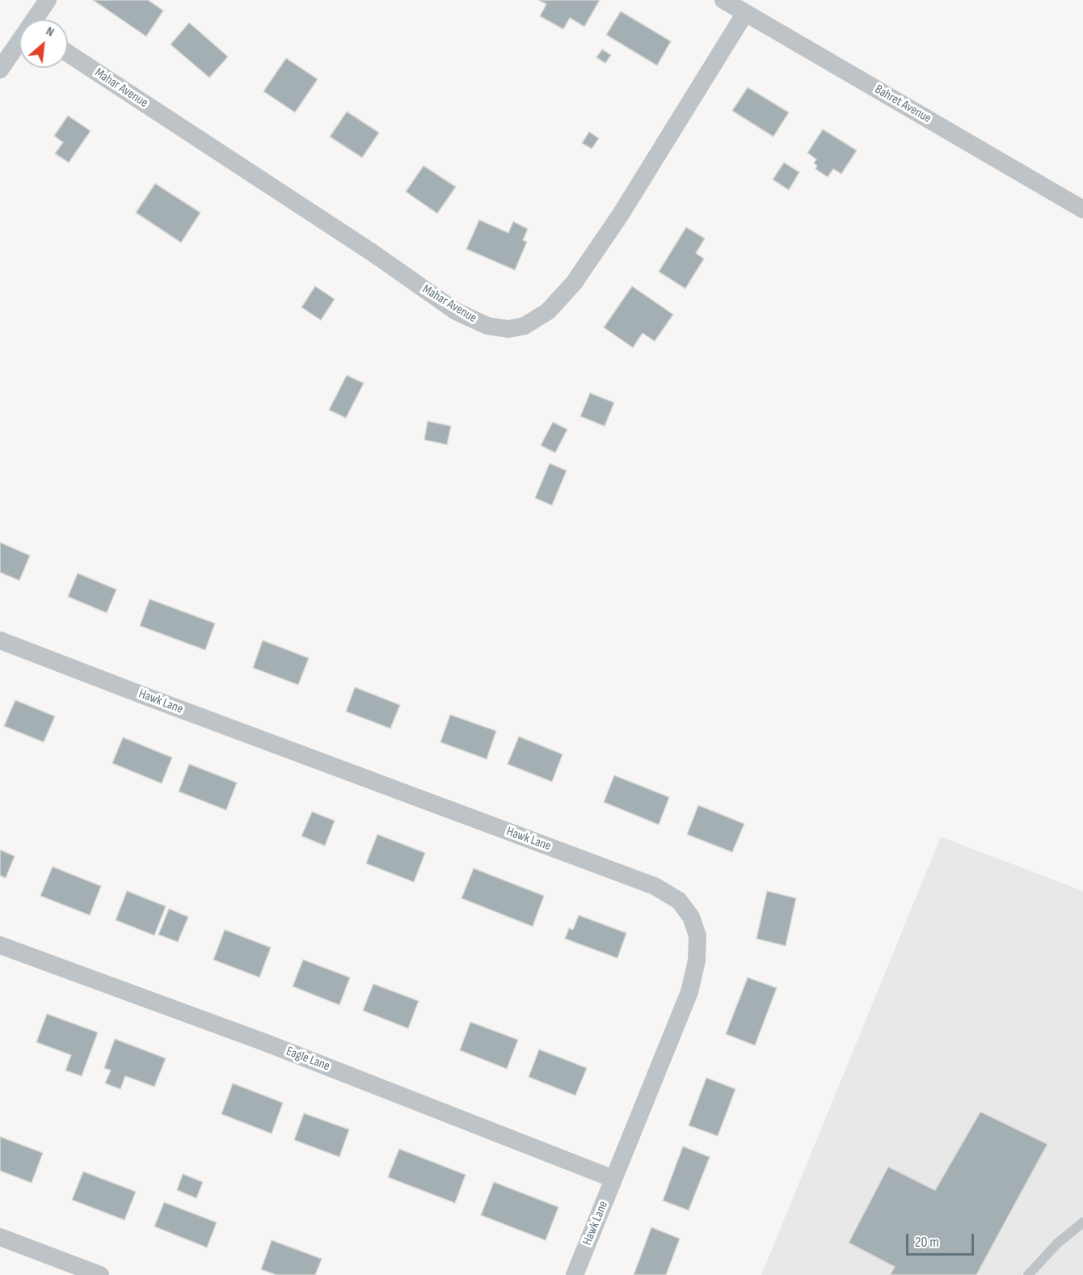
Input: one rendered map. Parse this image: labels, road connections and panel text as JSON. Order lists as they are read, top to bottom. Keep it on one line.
{"streets":{"street":["Mahar Avenue","Bahret Avenue","Hawk Lane","Eagle Lane"]},"crossings":[["Mahar Avenue","Bahret Avenue"],["Hawk Lane","Eagle Lane"]],"scale_bar":"20 m","north":"top right"}
